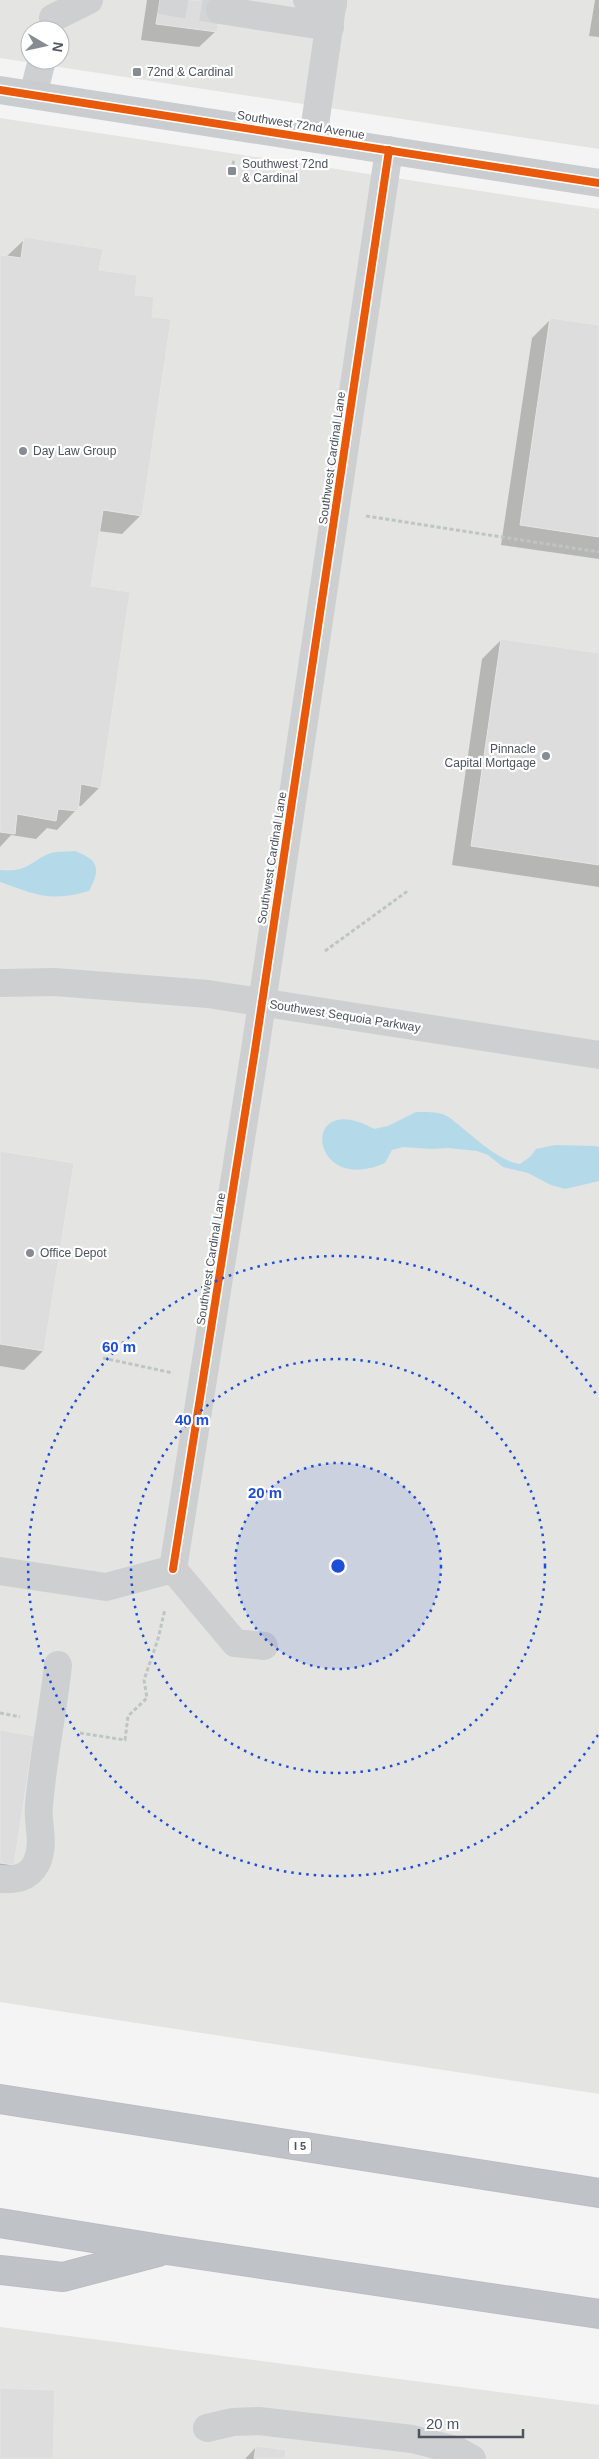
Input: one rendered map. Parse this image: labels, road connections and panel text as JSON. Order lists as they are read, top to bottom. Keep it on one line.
{"streets":{"highway":["I 5"],"main road":["Southwest 72nd Avenue"],"street":["Southwest Cardinal Lane","Southwest Sequoia Parkway"]},"crossings":[["Southwest 72nd Avenue","Southwest Cardinal Lane"],["Southwest Cardinal Lane","Southwest Sequoia Parkway"]],"places":{"transit":["72nd & Cardinal","Southwest 72nd & Cardinal"],"other":["Day Law Group","Pinnacle Capital Mortgage","Office Depot"]},"scale_bar":"20 m","north":"right","rings":["60 m","40 m","20 m"]}
